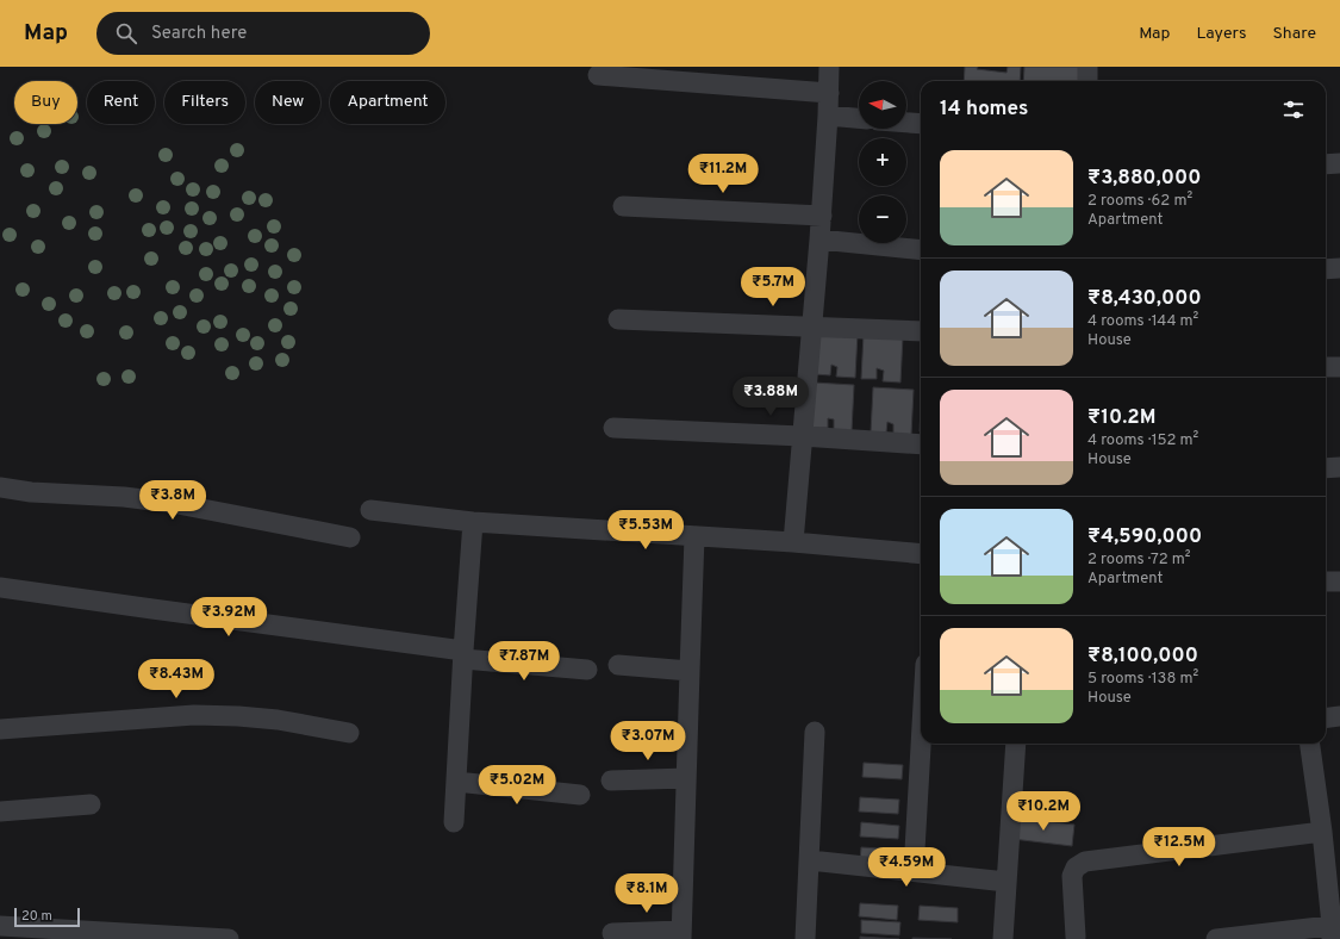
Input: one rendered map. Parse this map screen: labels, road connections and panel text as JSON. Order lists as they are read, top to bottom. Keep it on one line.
{"scale_bar":"20 m","north":"left","page":{"header":"Map","search":"Search here","nav":["Map","Layers","Share"],"map_buttons":["+","−"],"chip":["Buy","Rent","Filters","New","Apartment"],"heading":"14 homes","list":[{"name":"₹3,880,000","note":"2 rooms · 62 m² · Apartment"},{"name":"₹8,430,000","note":"4 rooms · 144 m² · House"},{"name":"₹10.2M","note":"4 rooms · 152 m² · House"},{"name":"₹4,590,000","note":"2 rooms · 72 m² · Apartment"},{"name":"₹8,100,000","note":"5 rooms · 138 m² · House"}],"price":["₹11.2M","₹5.7M","₹3.88M","₹3.8M","₹5.53M","₹3.92M","₹7.87M","₹8.43M","₹3.07M","₹5.02M","₹10.2M","₹12.5M","₹4.59M","₹8.1M"],"scale":"20 m"}}
